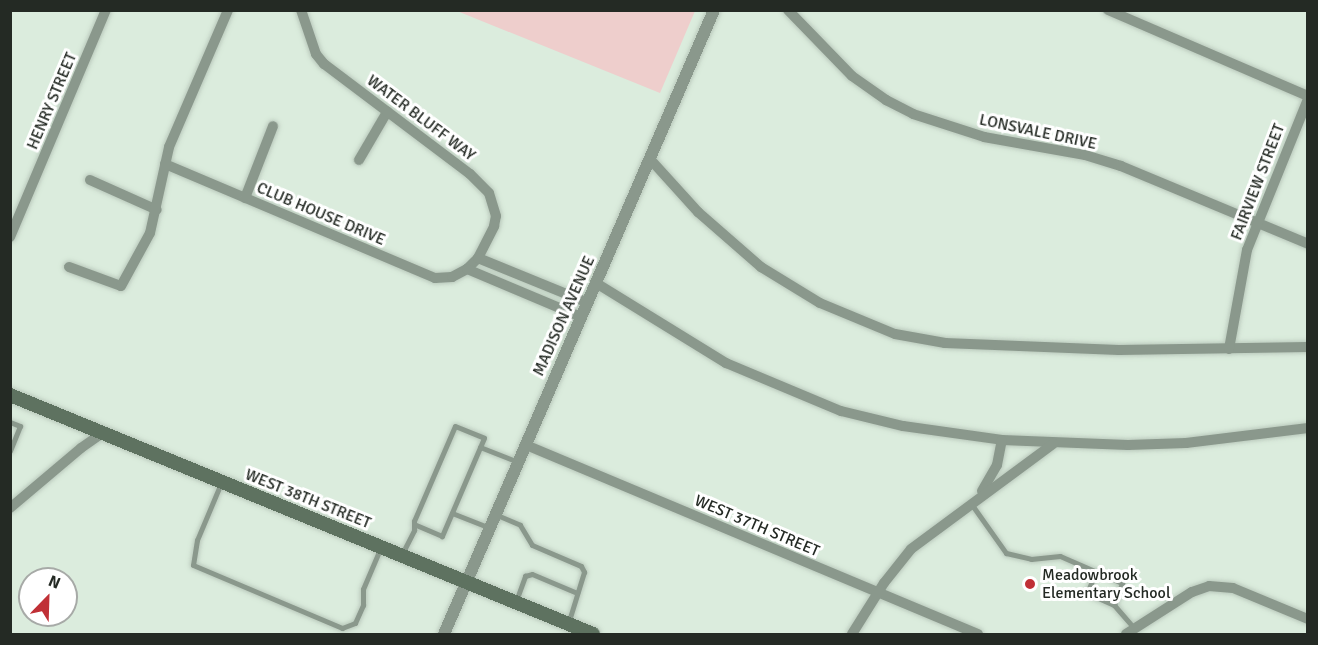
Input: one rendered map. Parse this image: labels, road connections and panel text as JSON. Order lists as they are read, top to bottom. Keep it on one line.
{"streets":{"main road":["WEST 38TH STREET"],"street":["HENRY STREET","WATER BLUFF WAY","LONSVALE DRIVE","FAIRVIEW STREET","CLUB HOUSE DRIVE","MADISON AVENUE","WEST 37TH STREET"]},"crossings":[["WATER BLUFF WAY","CLUB HOUSE DRIVE"],["LONSVALE DRIVE","FAIRVIEW STREET"],["MADISON AVENUE","WEST 38TH STREET"],["MADISON AVENUE","WEST 37TH STREET"]],"places":["Meadowbrook Elementary School"],"north":"top right"}
